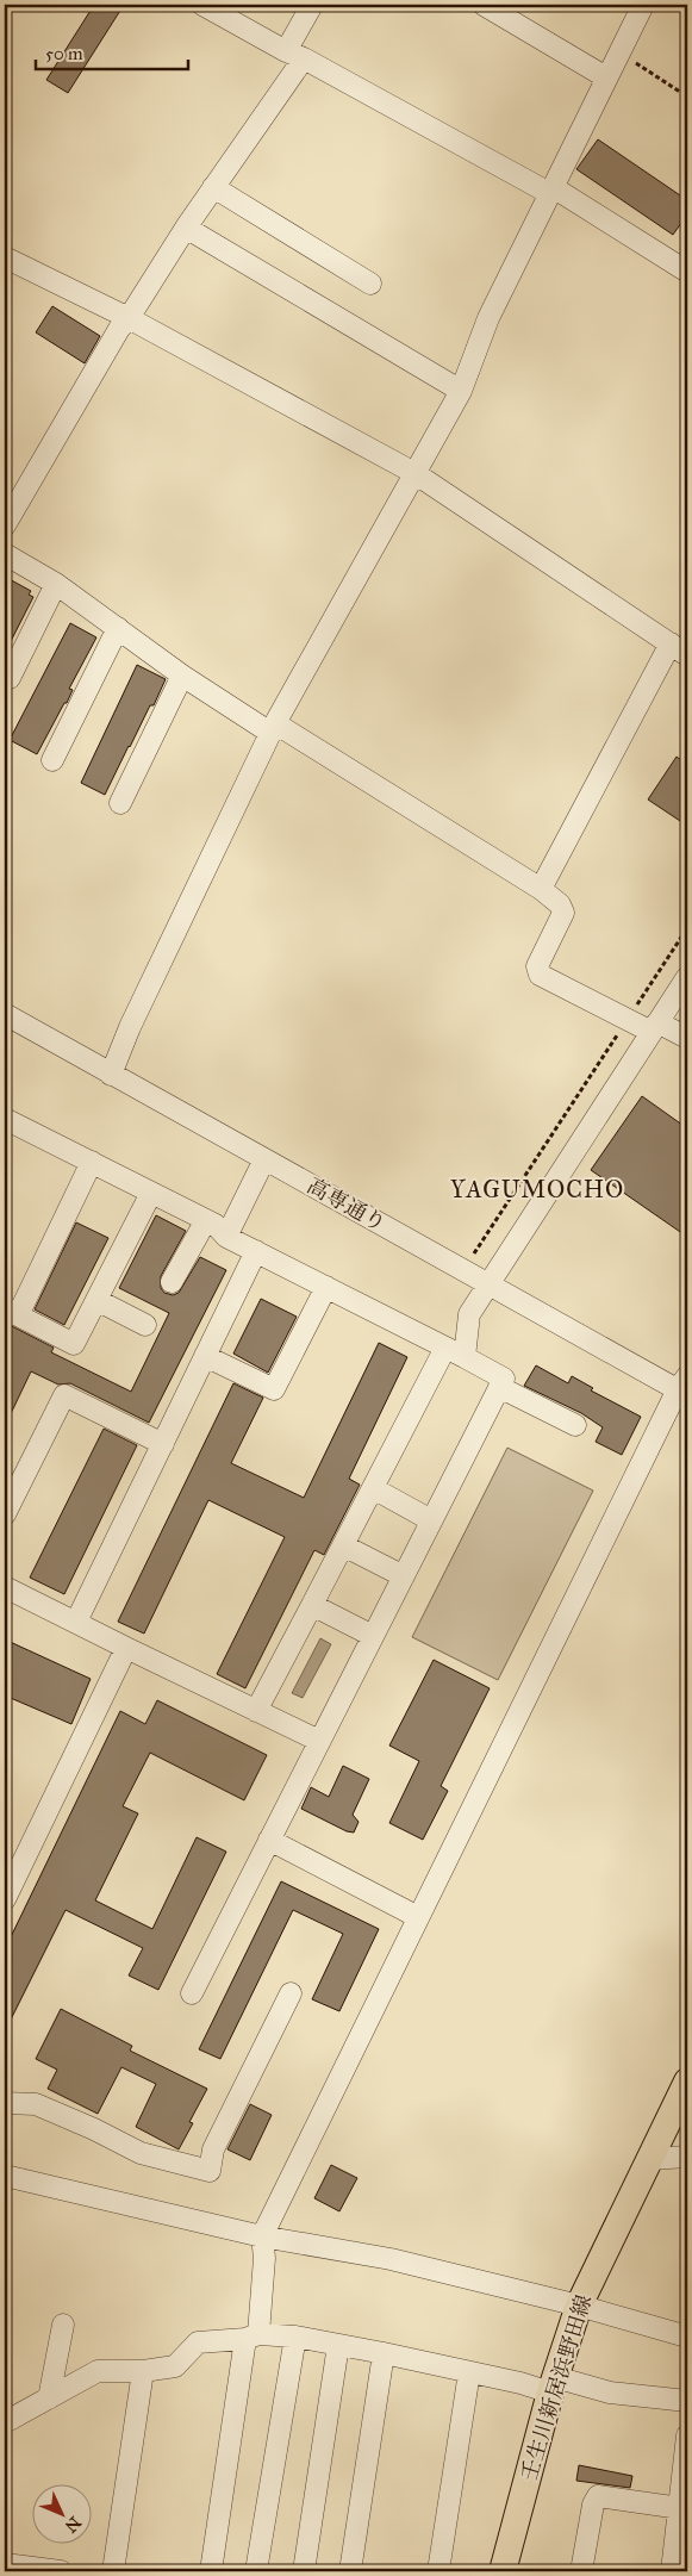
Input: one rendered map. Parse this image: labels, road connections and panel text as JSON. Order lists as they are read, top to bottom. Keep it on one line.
{"streets":{"main road":["壬生川新居浜野田線"],"street":["高専通り"]},"districts":["YAGUMOCHO"],"scale_bar":"50 m","north":"bottom right"}
